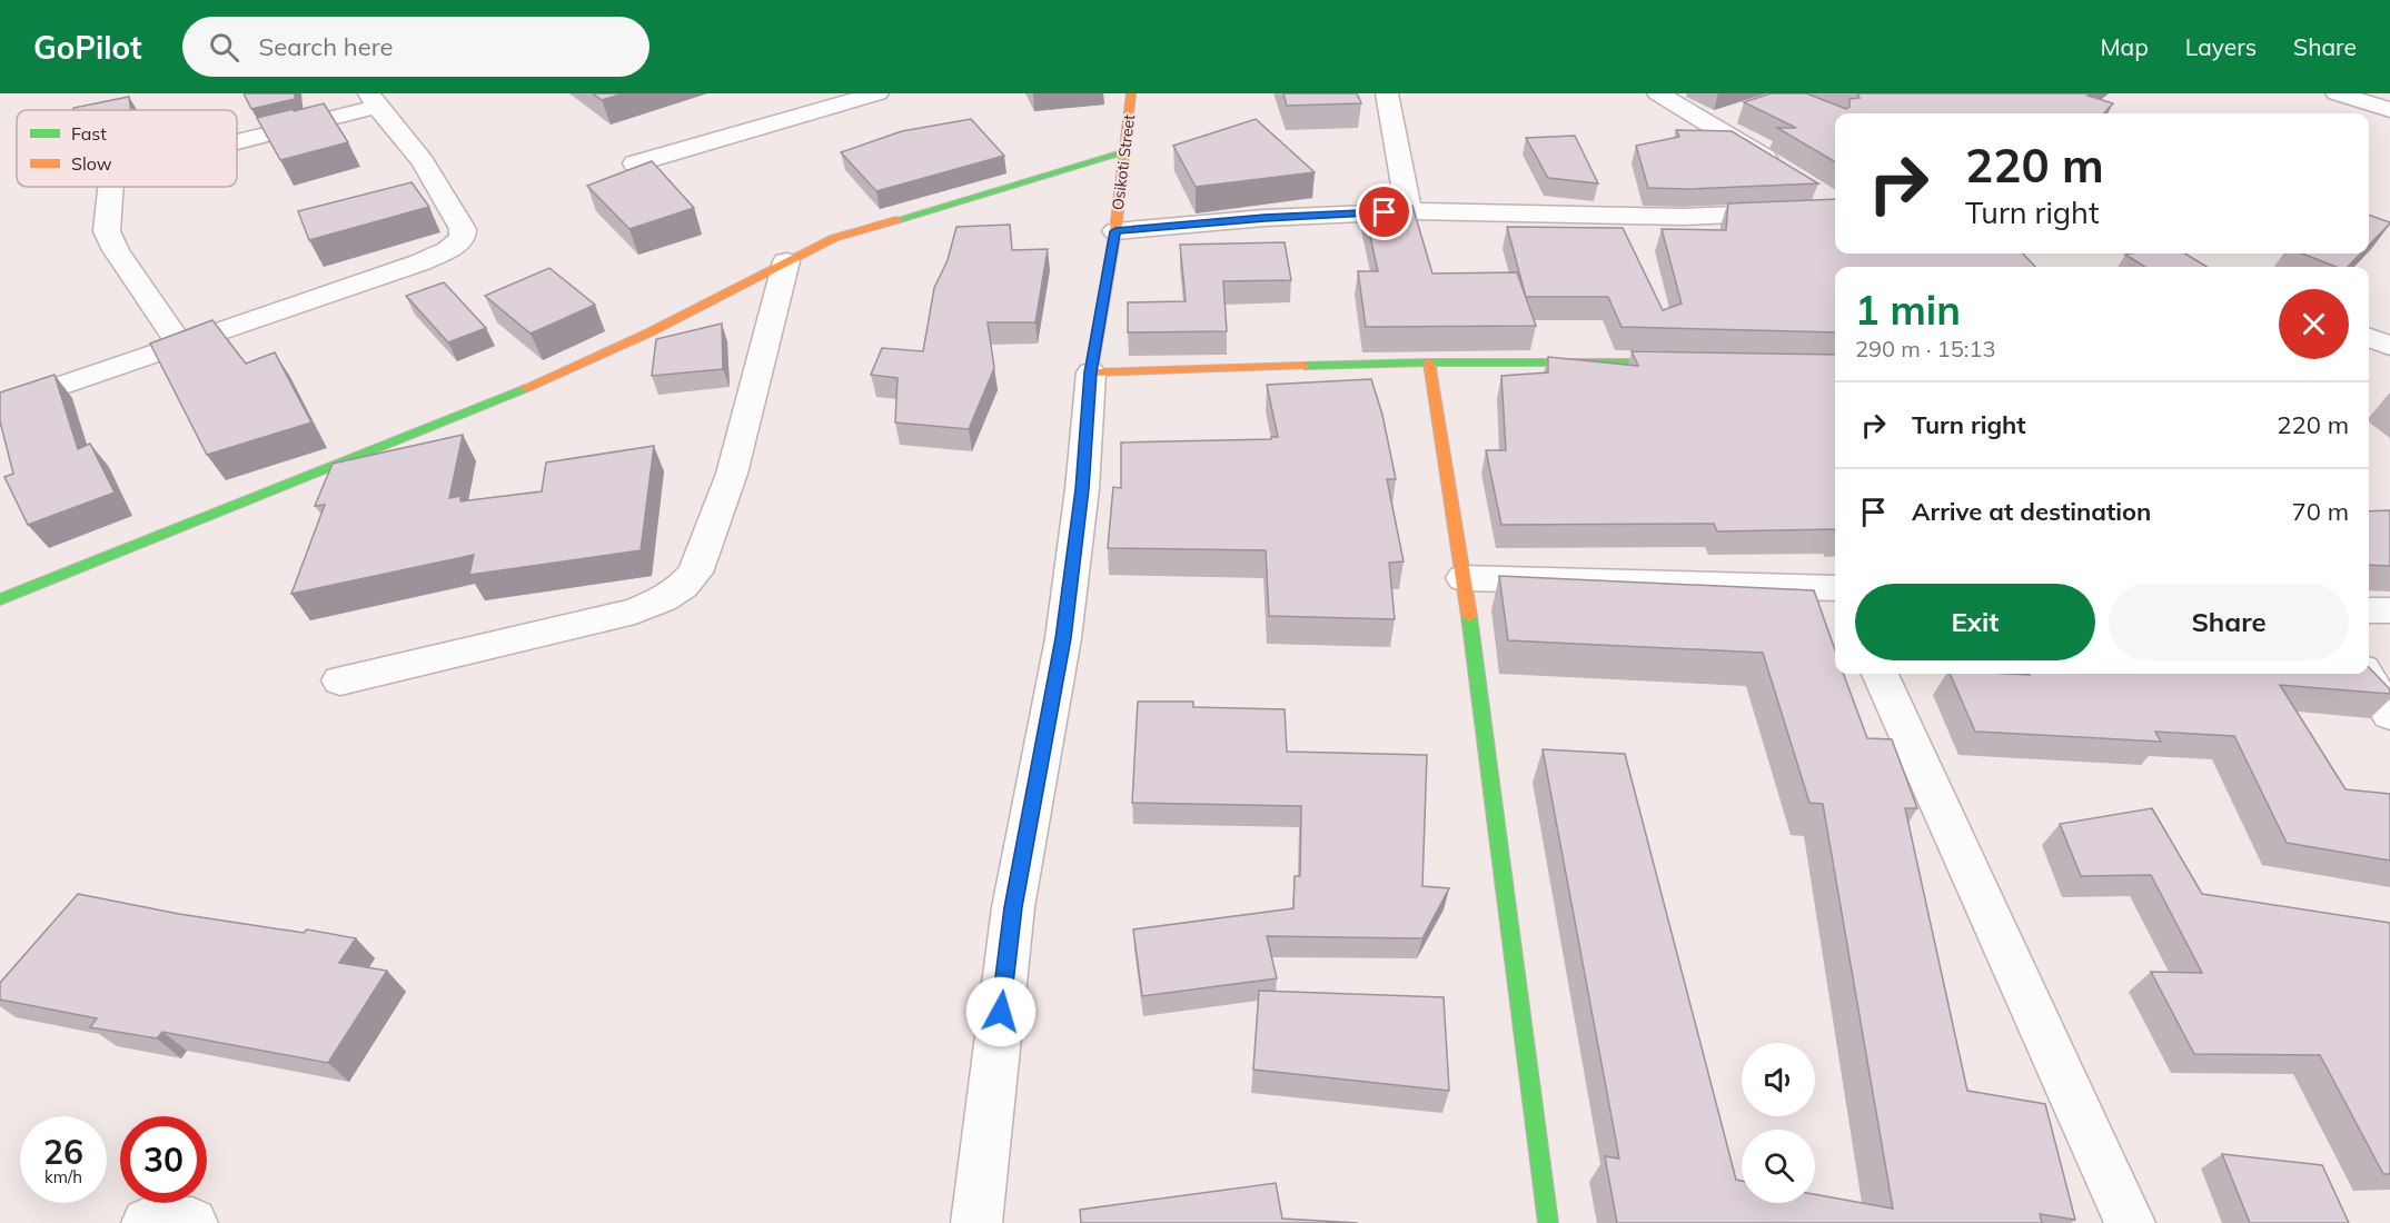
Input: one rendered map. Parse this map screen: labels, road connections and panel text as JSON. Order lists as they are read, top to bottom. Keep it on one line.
{"streets":{"street":["Osikoti Street"]},"legend":["Fast","Slow"],"page":{"header":"GoPilot","search":"Search here","nav":["Map","Layers","Share"],"turn":["220 m","Turn right"],"heading":["1 min","290 m · 15:13"],"list":[{"name":"Turn right","value":"220 m"},{"name":"Arrive at destination","value":"70 m"}],"buttons":["Exit","Share"],"speed":"26 km/h","limit":"30"}}
